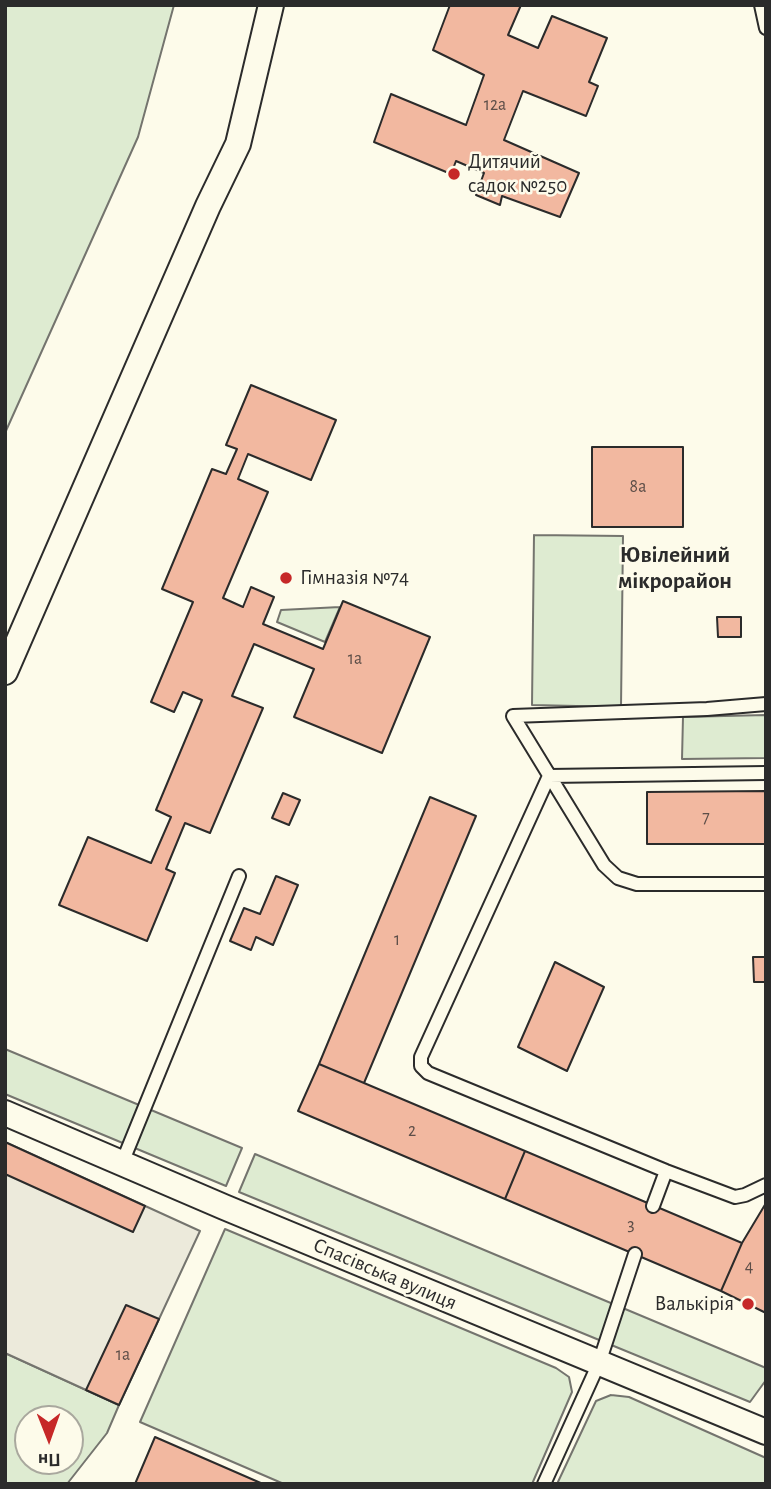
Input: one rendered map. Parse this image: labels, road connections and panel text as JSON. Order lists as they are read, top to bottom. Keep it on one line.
{"streets":{"street":["Спасівська вулиця"]},"districts":["Ювілейний мікрорайон"],"places":["Дитячий садок №250","Гімназія №74","Валькірія"],"house_numbers":["12а","8а","1а","7","1","2","3","4","1а"],"north":"bottom"}
